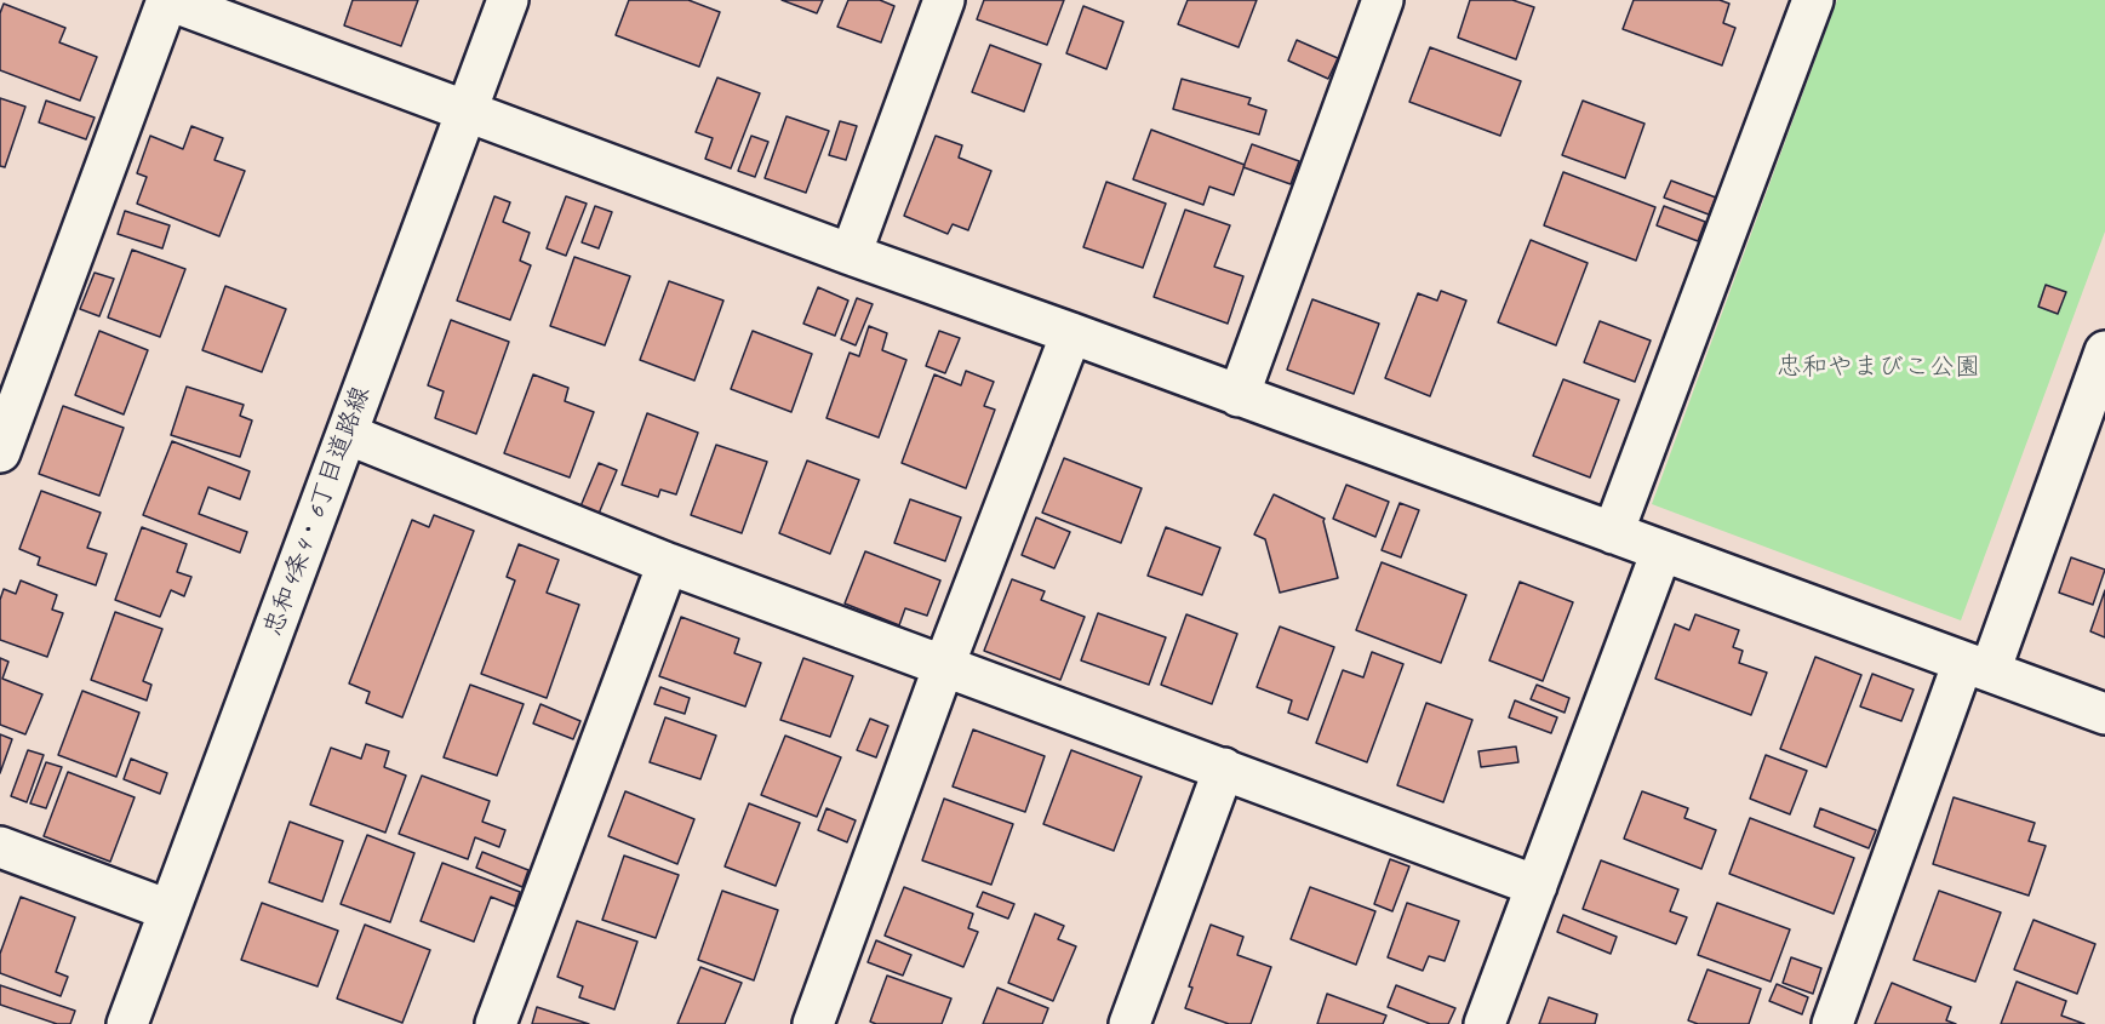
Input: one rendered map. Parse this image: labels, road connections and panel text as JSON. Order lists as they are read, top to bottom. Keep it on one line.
{"streets":{"street":["忠和4条4・6丁目道路線"]},"parks":["忠和やまびこ公園"]}
